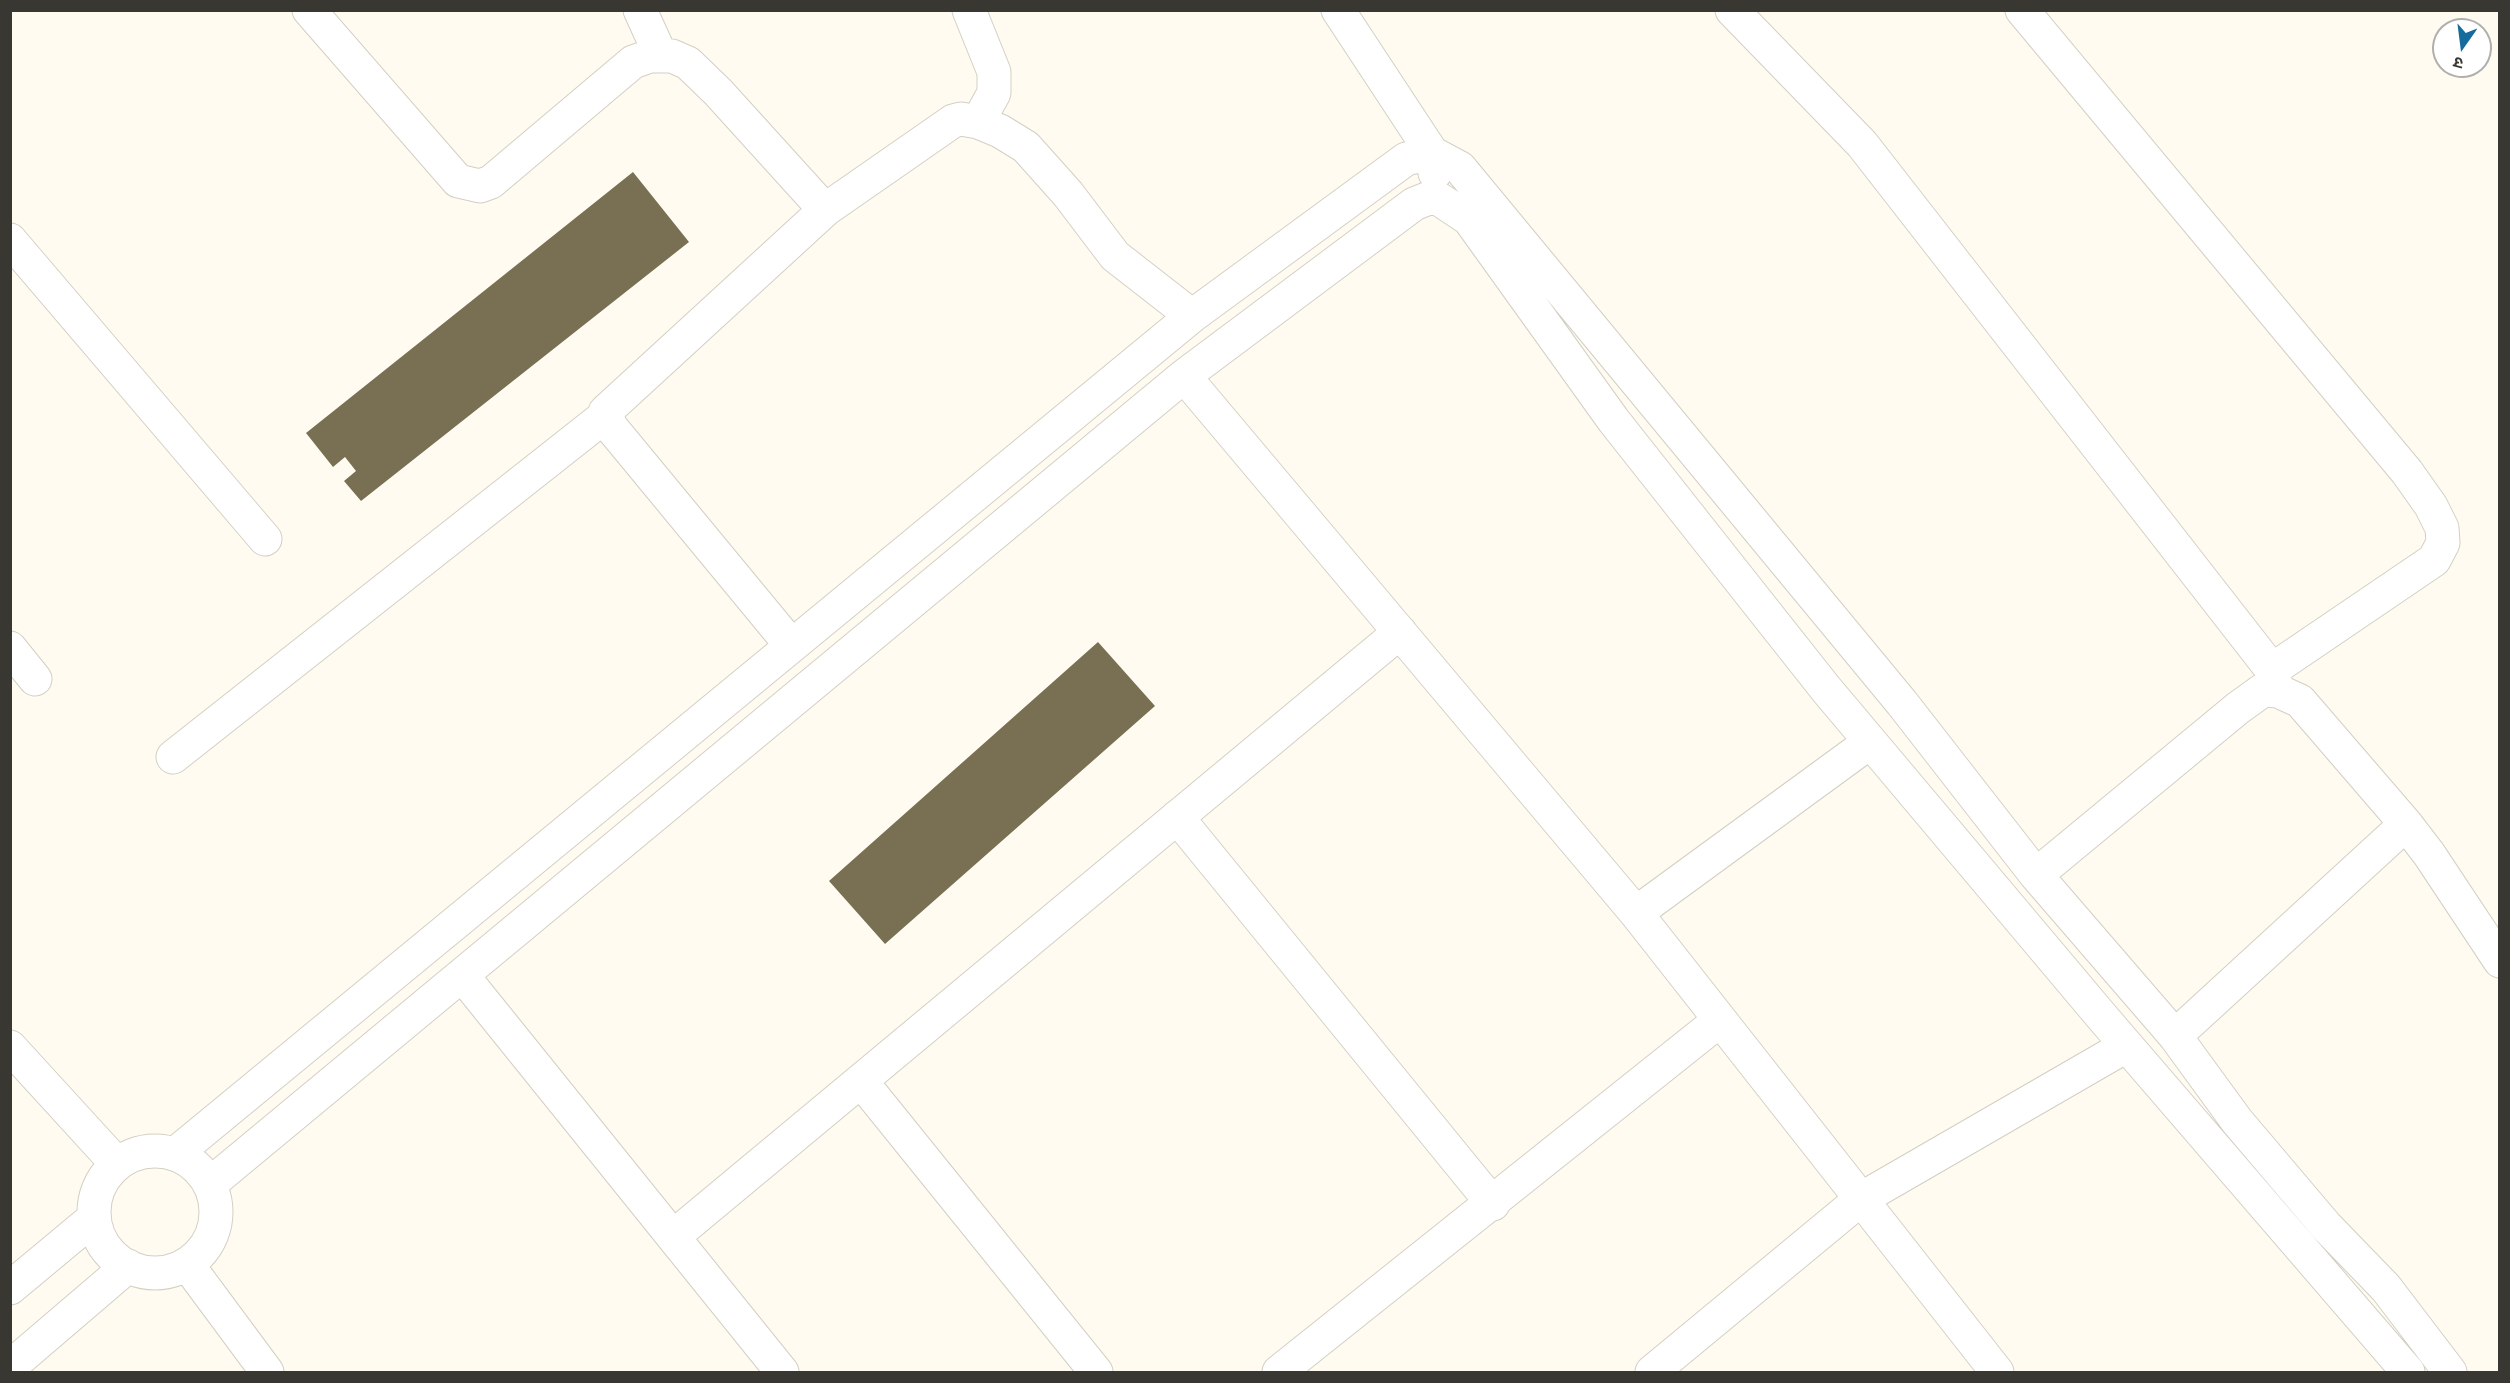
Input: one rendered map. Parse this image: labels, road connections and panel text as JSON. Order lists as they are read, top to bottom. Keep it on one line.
{"north":"bottom"}
